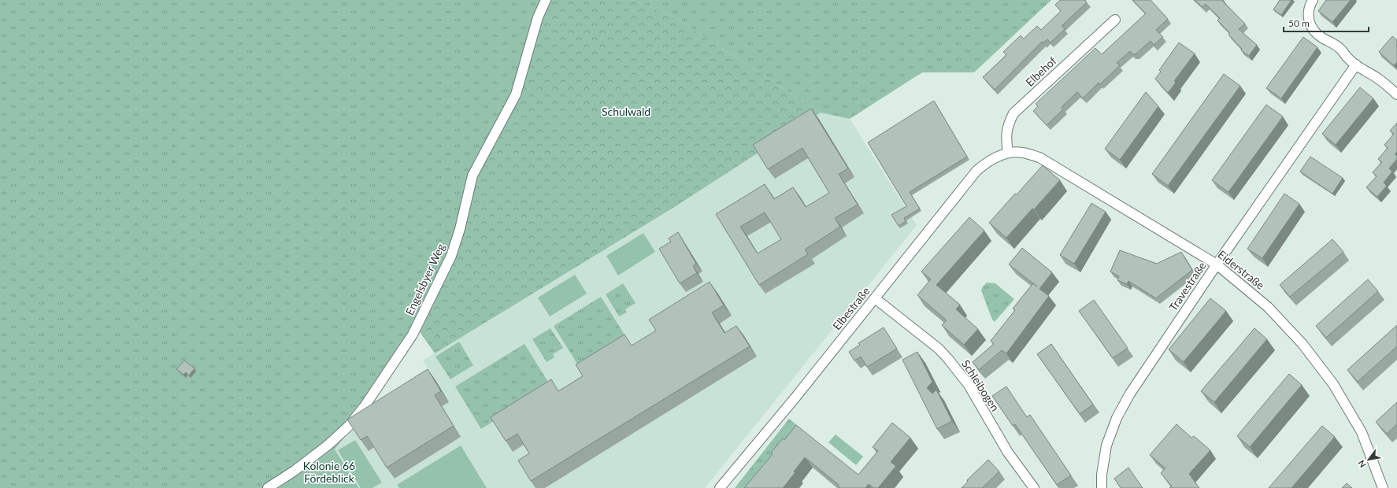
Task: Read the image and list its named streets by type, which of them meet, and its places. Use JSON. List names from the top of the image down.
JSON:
{
  "streets": {
    "street": [
      "Elbehof",
      "Eiderstraße",
      "Engelsbyer Weg",
      "Travestraße",
      "Elbestraße",
      "Schleibogen"
    ]
  },
  "crossings": [
    ["Elbehof", "Eiderstraße"],
    ["Elbehof", "Elbestraße"],
    ["Eiderstraße", "Travestraße"],
    ["Eiderstraße", "Elbestraße"],
    ["Elbestraße", "Schleibogen"]
  ],
  "parks": ["Schulwald", "Kolonie 66 Fördeblick"],
  "scale_bar": "50 m",
  "north": "bottom left"
}
